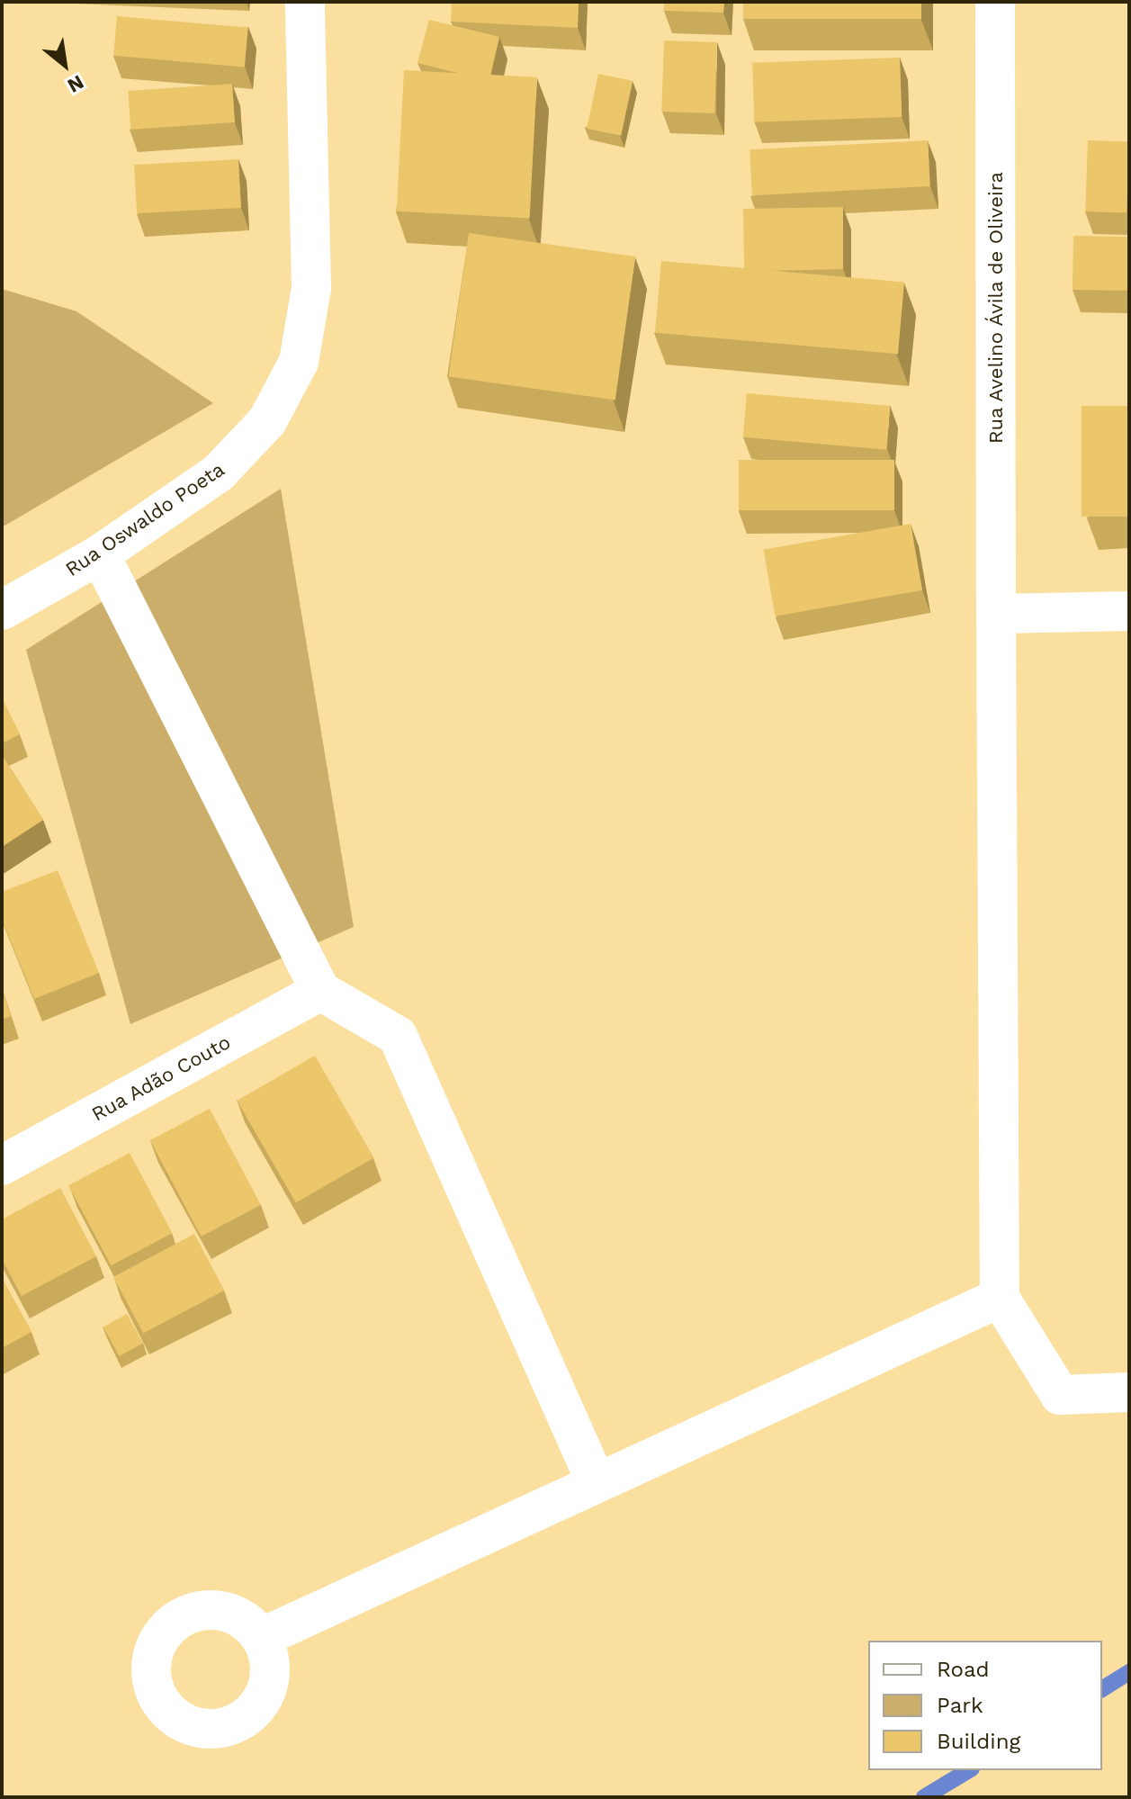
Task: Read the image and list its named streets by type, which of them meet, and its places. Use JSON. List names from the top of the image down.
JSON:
{
  "streets": {
    "street": ["Rua Avelino Ávila de Oliveira", "Rua Oswaldo Poeta", "Rua Adão Couto"]
  },
  "legend": ["Road", "Park", "Building"],
  "north": "bottom right"
}
